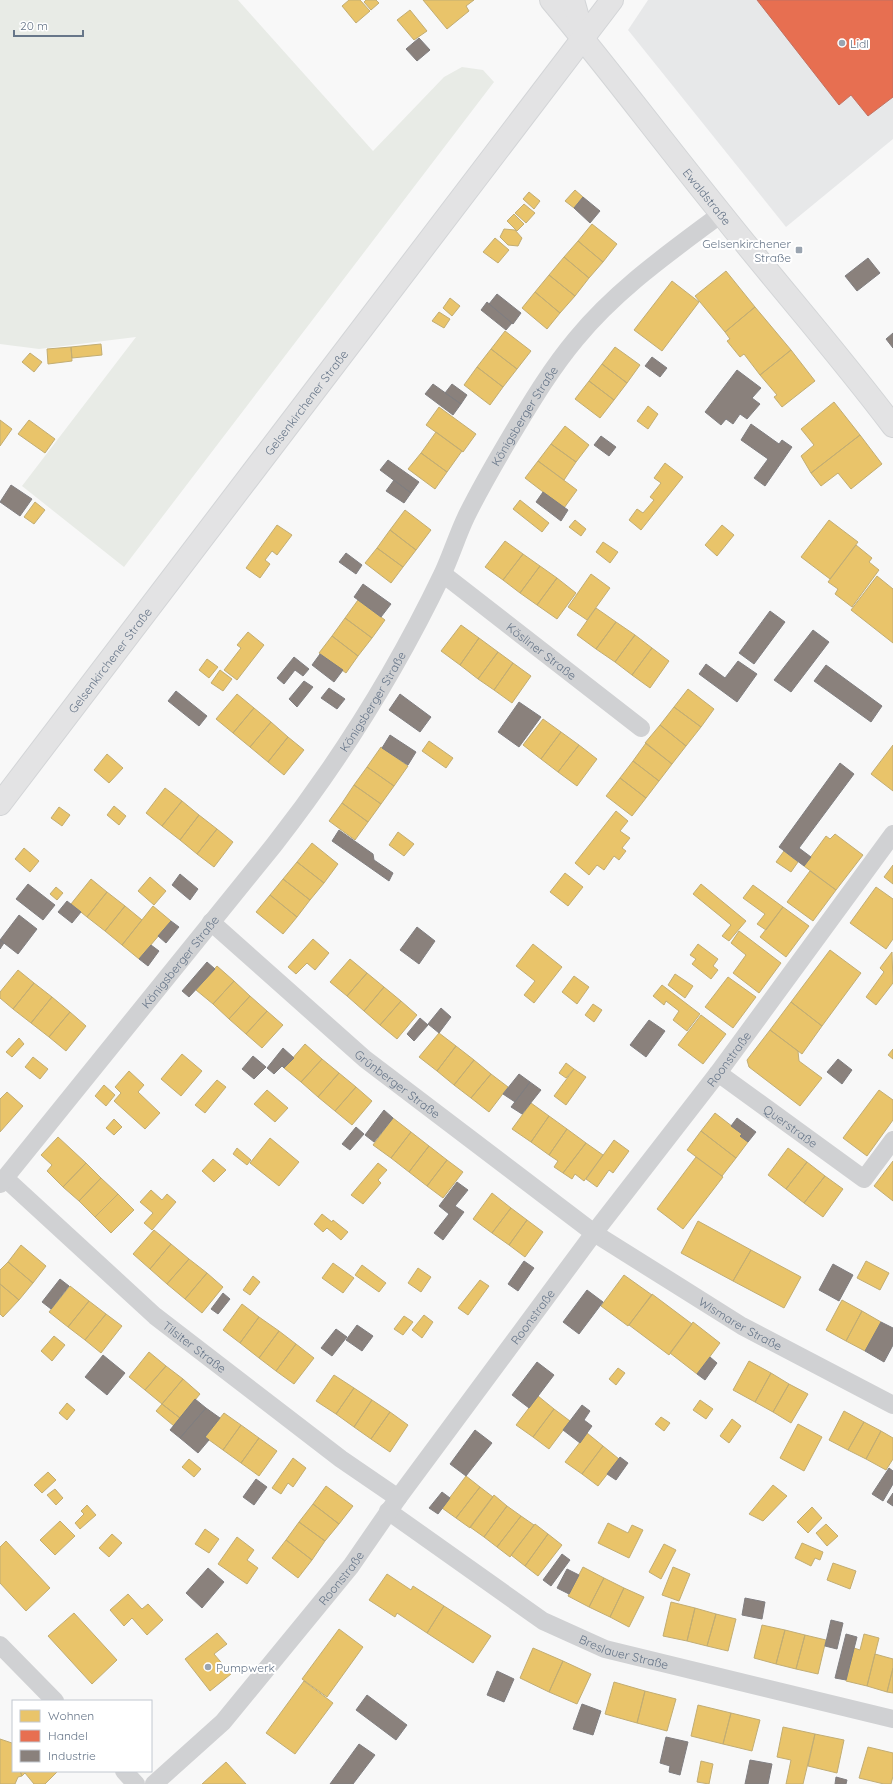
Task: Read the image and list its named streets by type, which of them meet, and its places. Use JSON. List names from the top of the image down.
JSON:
{
  "streets": {
    "main road": ["Ewaldstraße", "Gelsenkirchener Straße"],
    "street": [
      "Königsberger Straße",
      "Kösliner Straße",
      "Roonstraße",
      "Grünberger Straße",
      "Querstraße",
      "Wismarer Straße",
      "Tilsiter Straße",
      "Breslauer Straße"
    ]
  },
  "crossings": [
    ["Ewaldstraße", "Gelsenkirchener Straße"],
    ["Ewaldstraße", "Königsberger Straße"],
    ["Königsberger Straße", "Kösliner Straße"],
    ["Königsberger Straße", "Grünberger Straße"],
    ["Königsberger Straße", "Tilsiter Straße"],
    ["Roonstraße", "Grünberger Straße"],
    ["Roonstraße", "Querstraße"],
    ["Roonstraße", "Wismarer Straße"],
    ["Roonstraße", "Tilsiter Straße"],
    ["Roonstraße", "Breslauer Straße"],
    ["Grünberger Straße", "Wismarer Straße"],
    ["Tilsiter Straße", "Breslauer Straße"]
  ],
  "places": {
    "other": ["Lidl", "Pumpwerk"],
    "transit": ["Gelsenkirchener Straße"]
  },
  "legend": ["Wohnen", "Handel", "Industrie"],
  "scale_bar": "20 m"
}
